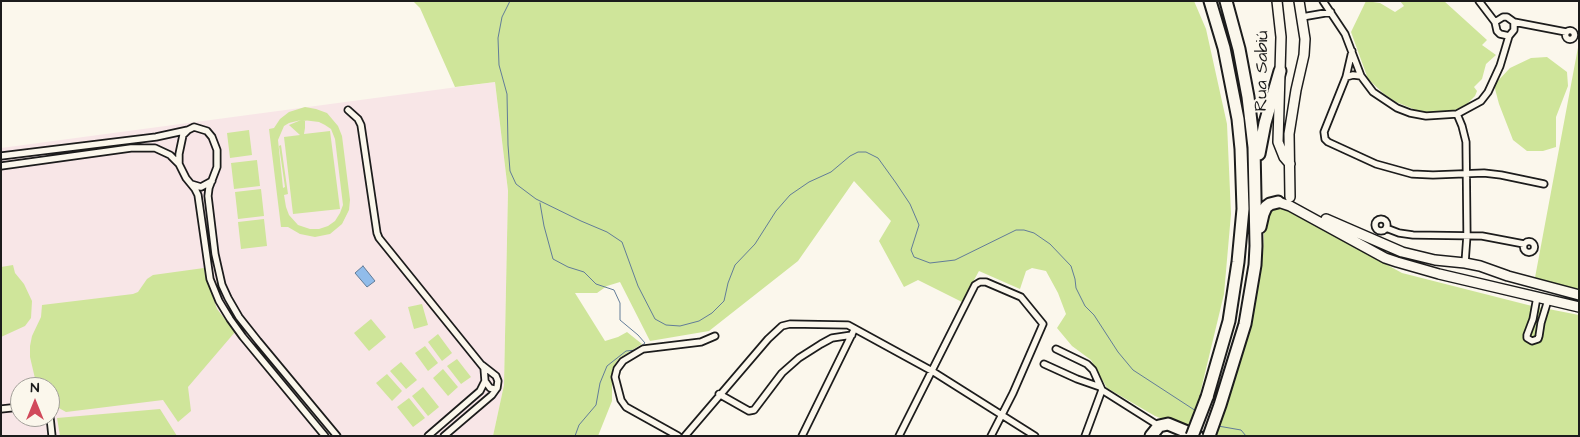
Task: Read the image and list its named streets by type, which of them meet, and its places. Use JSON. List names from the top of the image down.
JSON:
{
  "streets": {
    "main road": ["Rua Sabiú"]
  },
  "north": "top"
}
